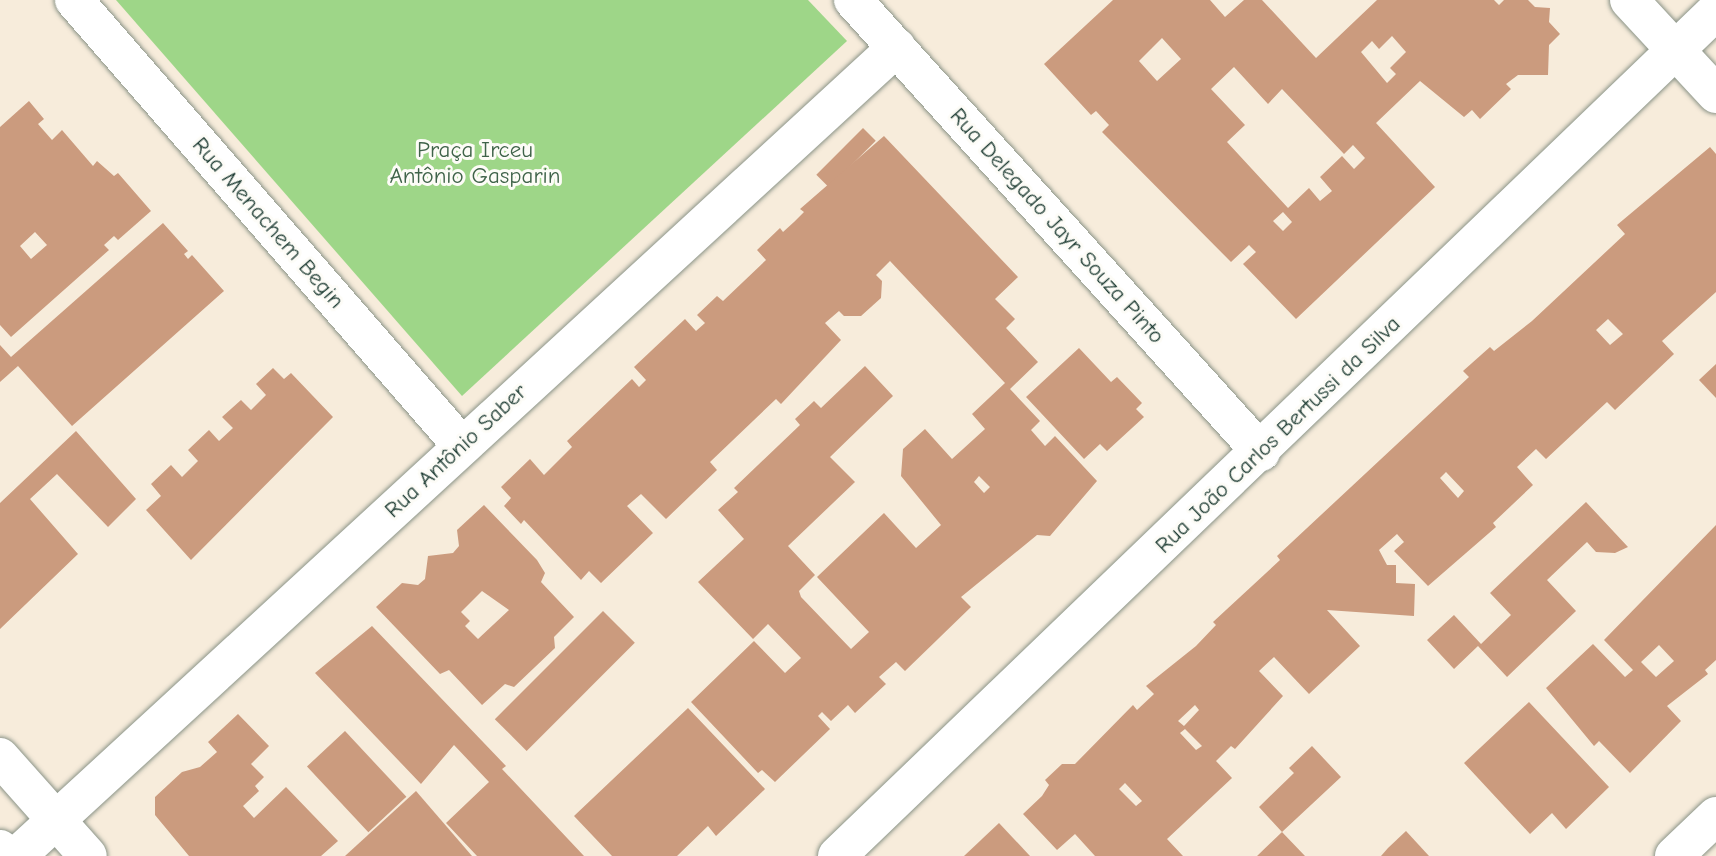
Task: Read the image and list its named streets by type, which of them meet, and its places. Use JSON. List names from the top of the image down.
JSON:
{
  "streets": {
    "street": [
      "Rua Menachem Begin",
      "Rua Delegado Jayr Souza Pinto",
      "Rua João Carlos Bertussi da Silva",
      "Rua Antônio Saber"
    ]
  },
  "crossings": [
    ["Rua Menachem Begin", "Rua Antônio Saber"],
    ["Rua Delegado Jayr Souza Pinto", "Rua João Carlos Bertussi da Silva"],
    ["Rua Delegado Jayr Souza Pinto", "Rua Antônio Saber"]
  ],
  "parks": ["Praça Irceu Antônio Gasparin"]
}
